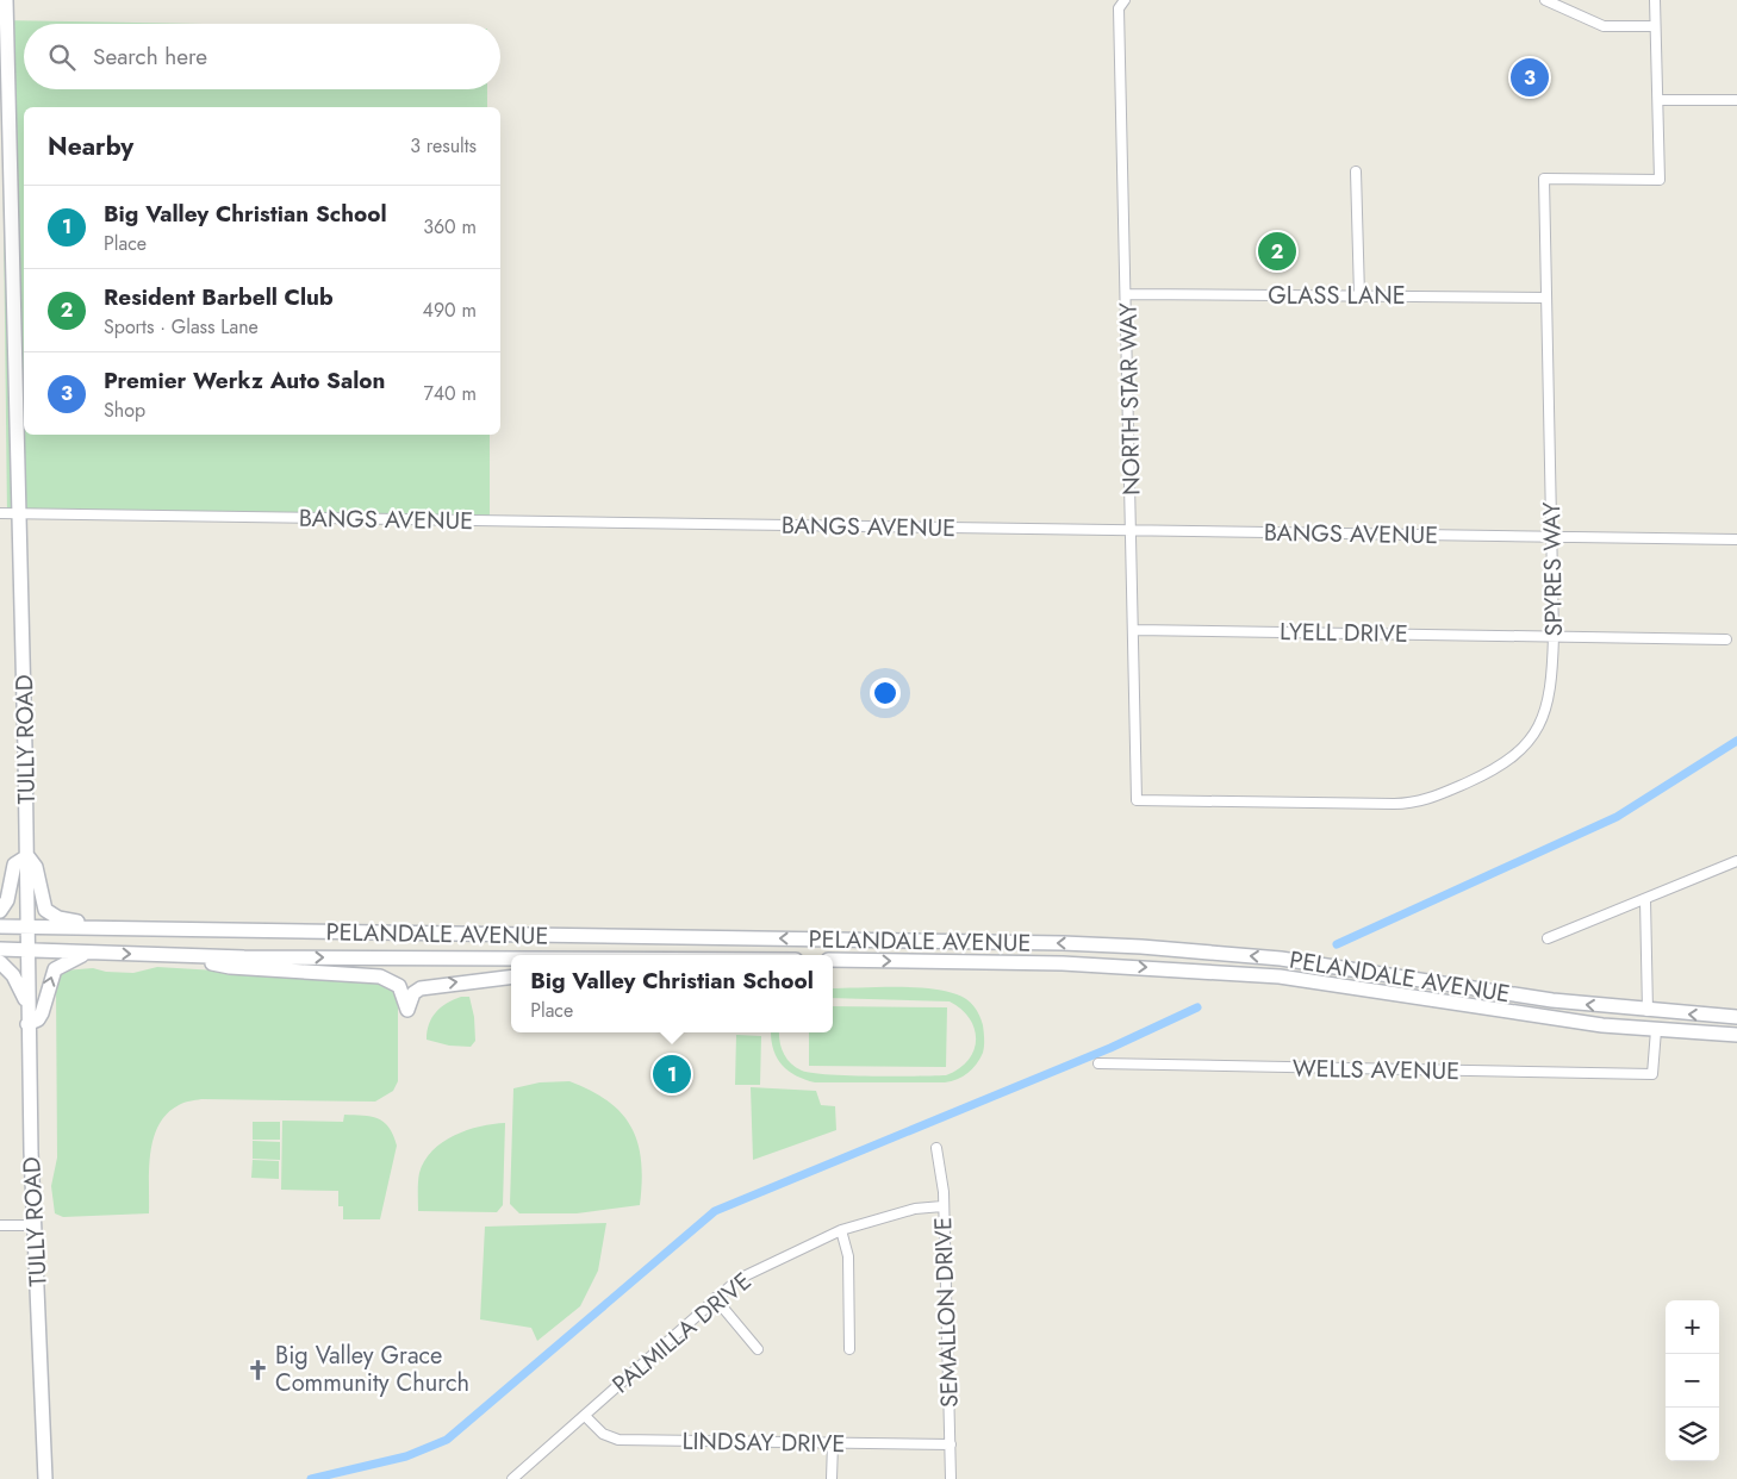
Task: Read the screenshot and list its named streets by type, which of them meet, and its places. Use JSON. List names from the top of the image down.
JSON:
{
  "streets": {
    "main road": ["TULLY ROAD", "PELANDALE AVENUE"],
    "street": [
      "GLASS LANE",
      "NORTH STAR WAY",
      "BANGS AVENUE",
      "SPYRES WAY",
      "LYELL DRIVE",
      "WELLS AVENUE",
      "SEMALLON DRIVE",
      "PALMILLA DRIVE",
      "LINDSAY DRIVE"
    ]
  },
  "crossings": [
    ["GLASS LANE", "NORTH STAR WAY"],
    ["GLASS LANE", "SPYRES WAY"],
    ["NORTH STAR WAY", "BANGS AVENUE"],
    ["NORTH STAR WAY", "SPYRES WAY"],
    ["NORTH STAR WAY", "LYELL DRIVE"],
    ["BANGS AVENUE", "SPYRES WAY"],
    ["BANGS AVENUE", "TULLY ROAD"],
    ["SPYRES WAY", "LYELL DRIVE"],
    ["TULLY ROAD", "PELANDALE AVENUE"],
    ["PELANDALE AVENUE", "WELLS AVENUE"],
    ["SEMALLON DRIVE", "PALMILLA DRIVE"],
    ["SEMALLON DRIVE", "LINDSAY DRIVE"],
    ["PALMILLA DRIVE", "LINDSAY DRIVE"]
  ],
  "places": {
    "church": ["Big Valley Grace Community Church"]
  },
  "page": {
    "search": "Search here",
    "pins": ["3", "2", "1"],
    "heading": ["Nearby", "3 results"],
    "list": [
      {
        "mark": "1",
        "name": "Big Valley Christian School",
        "note": "Place",
        "value": "360 m"
      },
      {
        "mark": "2",
        "name": "Resident Barbell Club",
        "note": "Sports · Glass Lane",
        "value": "490 m"
      },
      {
        "mark": "3",
        "name": "Premier Werkz Auto Salon",
        "note": "Shop",
        "value": "740 m"
      }
    ],
    "popup": ["Big Valley Christian School", "Place"],
    "map_buttons": ["+", "−"]
  }
}
